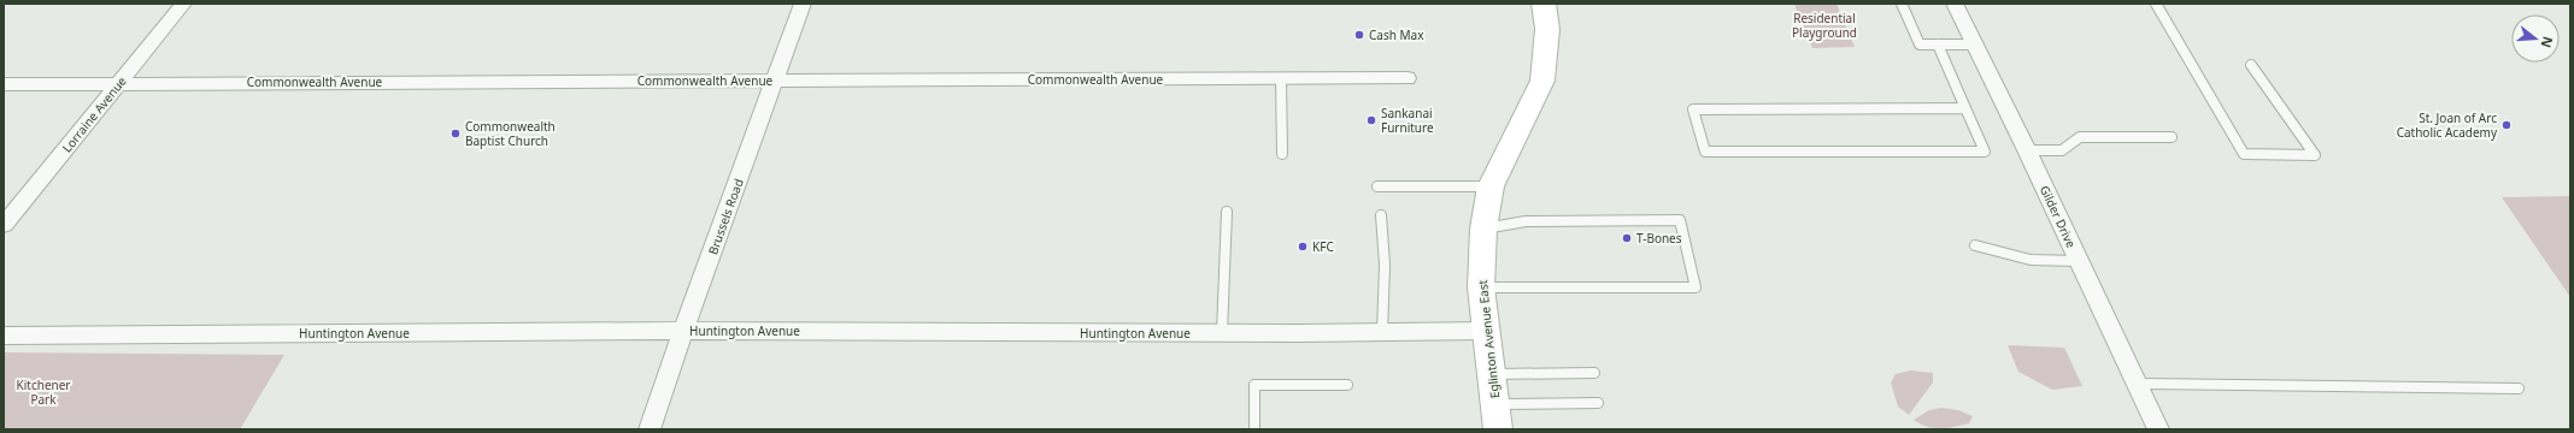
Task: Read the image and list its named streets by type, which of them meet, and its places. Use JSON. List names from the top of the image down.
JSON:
{
  "streets": {
    "main road": ["Eglinton Avenue East"],
    "street": [
      "Commonwealth Avenue",
      "Lorraine Avenue",
      "Brussels Road",
      "Gilder Drive",
      "Huntington Avenue"
    ]
  },
  "crossings": [
    ["Commonwealth Avenue", "Lorraine Avenue"],
    ["Commonwealth Avenue", "Brussels Road"],
    ["Brussels Road", "Huntington Avenue"],
    ["Huntington Avenue", "Eglinton Avenue East"]
  ],
  "parks": ["Residential Playground", "Kitchener Park"],
  "places": [
    "Cash Max",
    "Sankanai Furniture",
    "St. Joan of Arc Catholic Academy",
    "Commonwealth Baptist Church",
    "T-Bones",
    "KFC"
  ],
  "north": "right"
}
